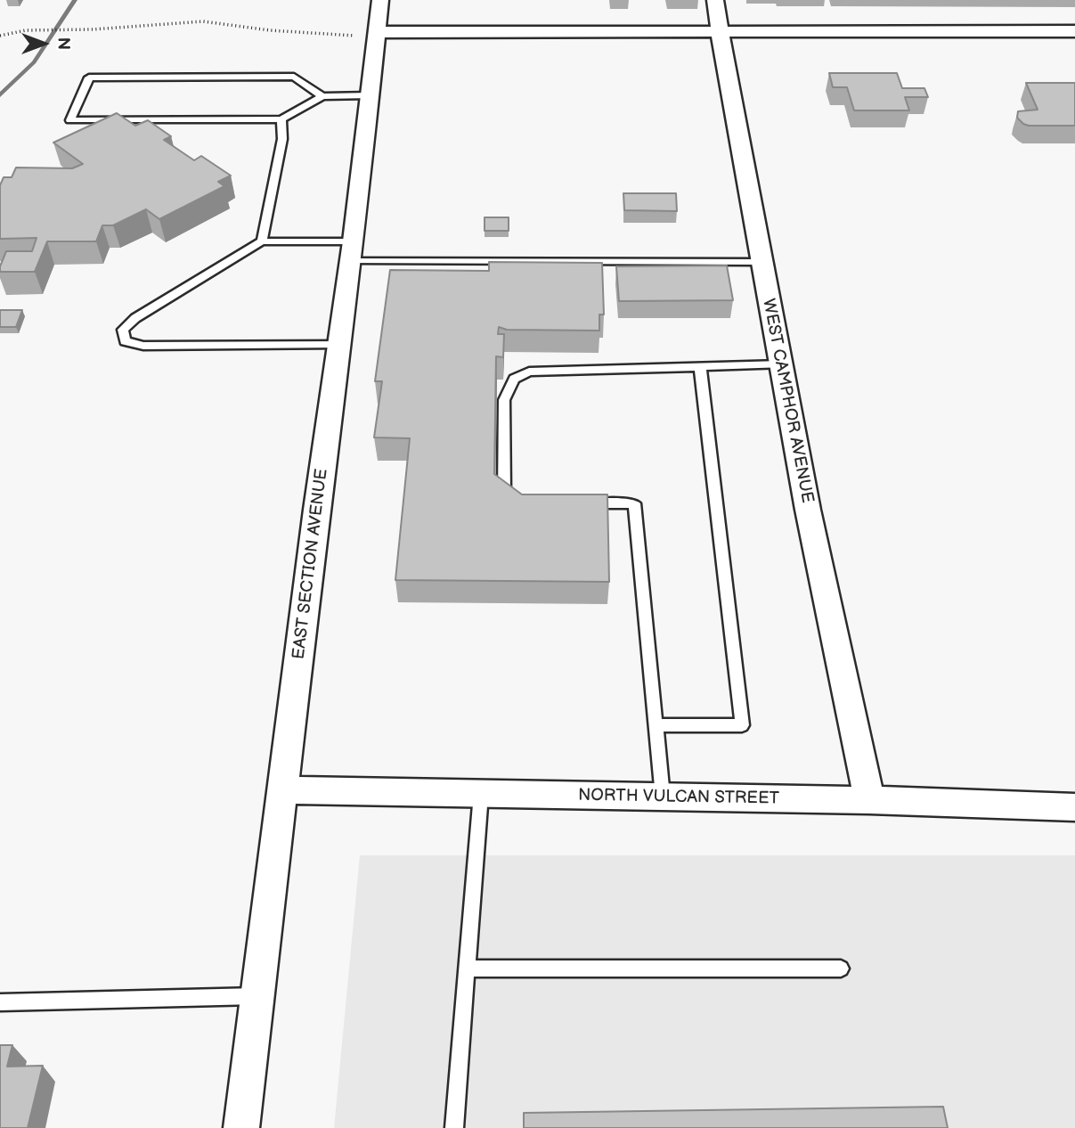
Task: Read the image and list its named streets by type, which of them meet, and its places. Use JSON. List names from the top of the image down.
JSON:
{
  "streets": {
    "street": ["WEST CAMPHOR AVENUE", "EAST SECTION AVENUE", "NORTH VULCAN STREET"]
  },
  "crossings": [
    ["WEST CAMPHOR AVENUE", "NORTH VULCAN STREET"],
    ["EAST SECTION AVENUE", "NORTH VULCAN STREET"]
  ],
  "north": "right"
}
